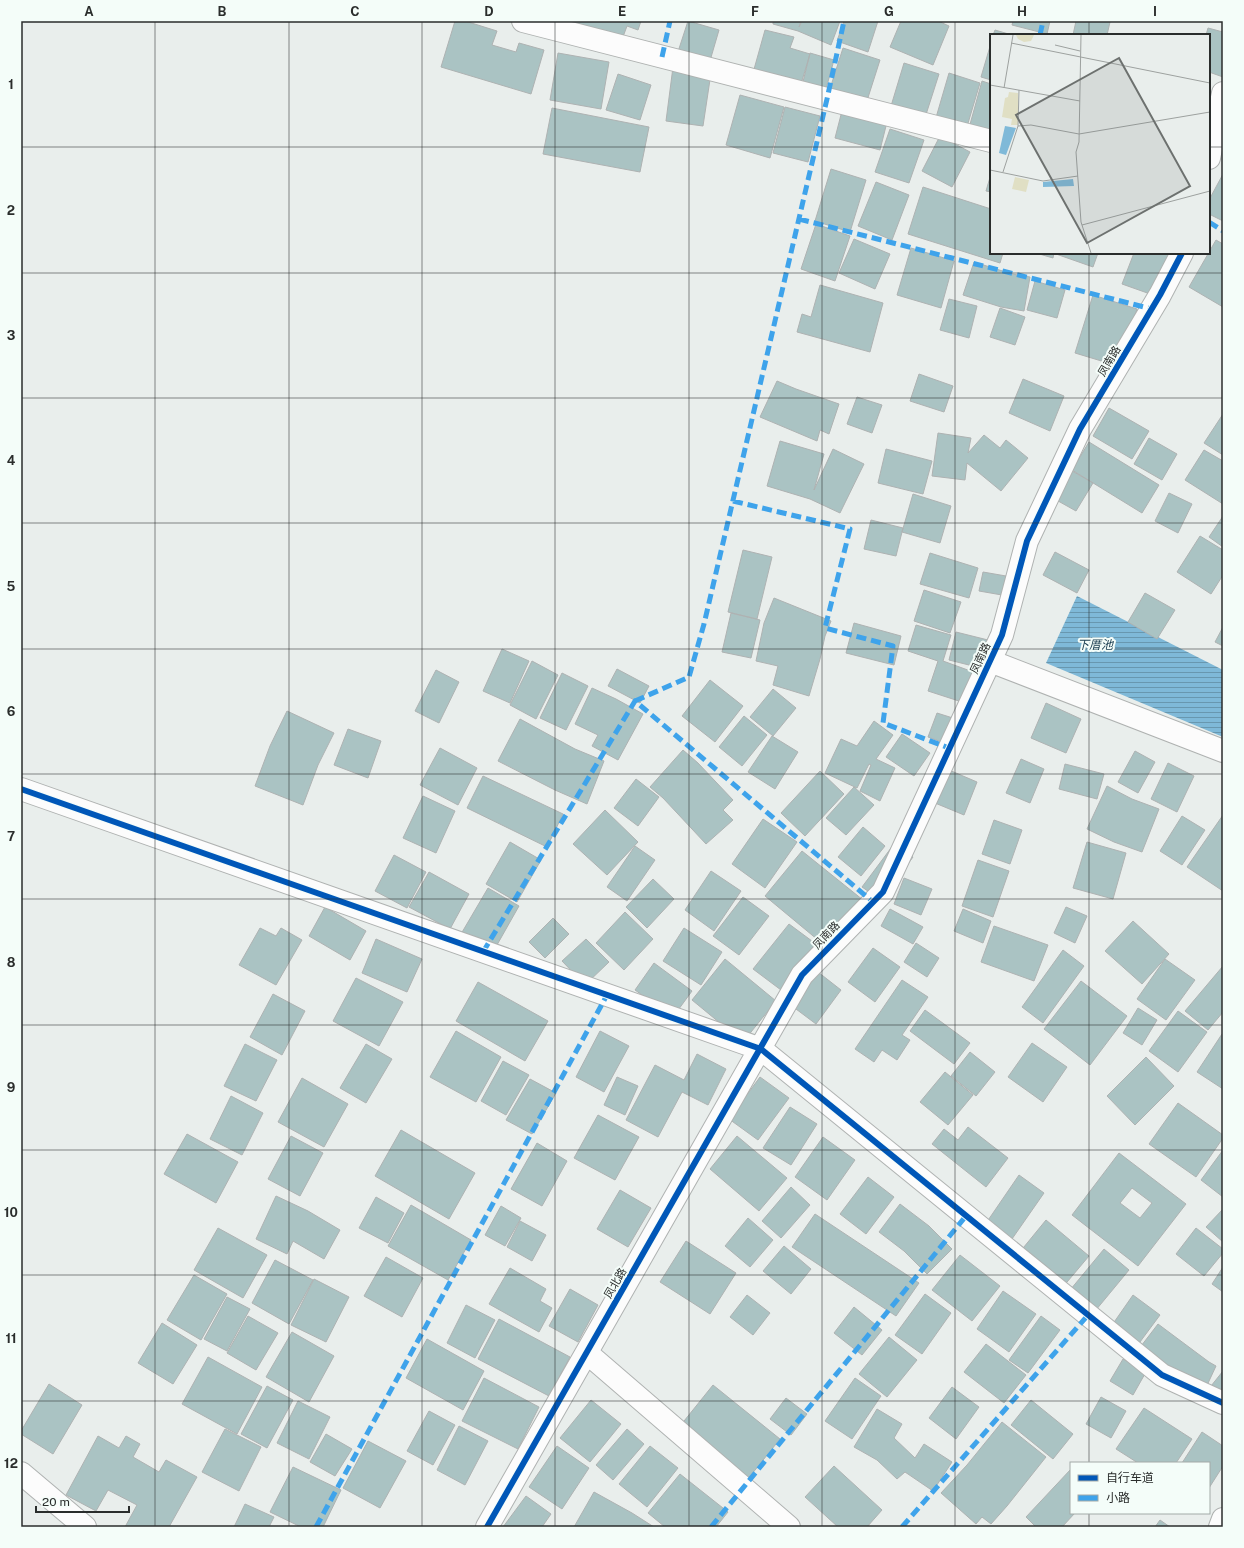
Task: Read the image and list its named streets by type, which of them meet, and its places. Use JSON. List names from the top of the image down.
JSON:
{
  "streets": {
    "street": ["凤南路", "凤北路"]
  },
  "crossings": [
    ["凤南路", "凤北路"]
  ],
  "water": ["下厝池"],
  "legend": ["自行车道", "小路"],
  "scale_bar": "20 m",
  "grid": {
    "columns": [
      "A",
      "B",
      "C",
      "D",
      "E",
      "F",
      "G",
      "H",
      "I"
    ],
    "rows": [
      "1",
      "2",
      "3",
      "4",
      "5",
      "6",
      "7",
      "8",
      "9",
      "10",
      "11",
      "12"
    ]
  }
}
